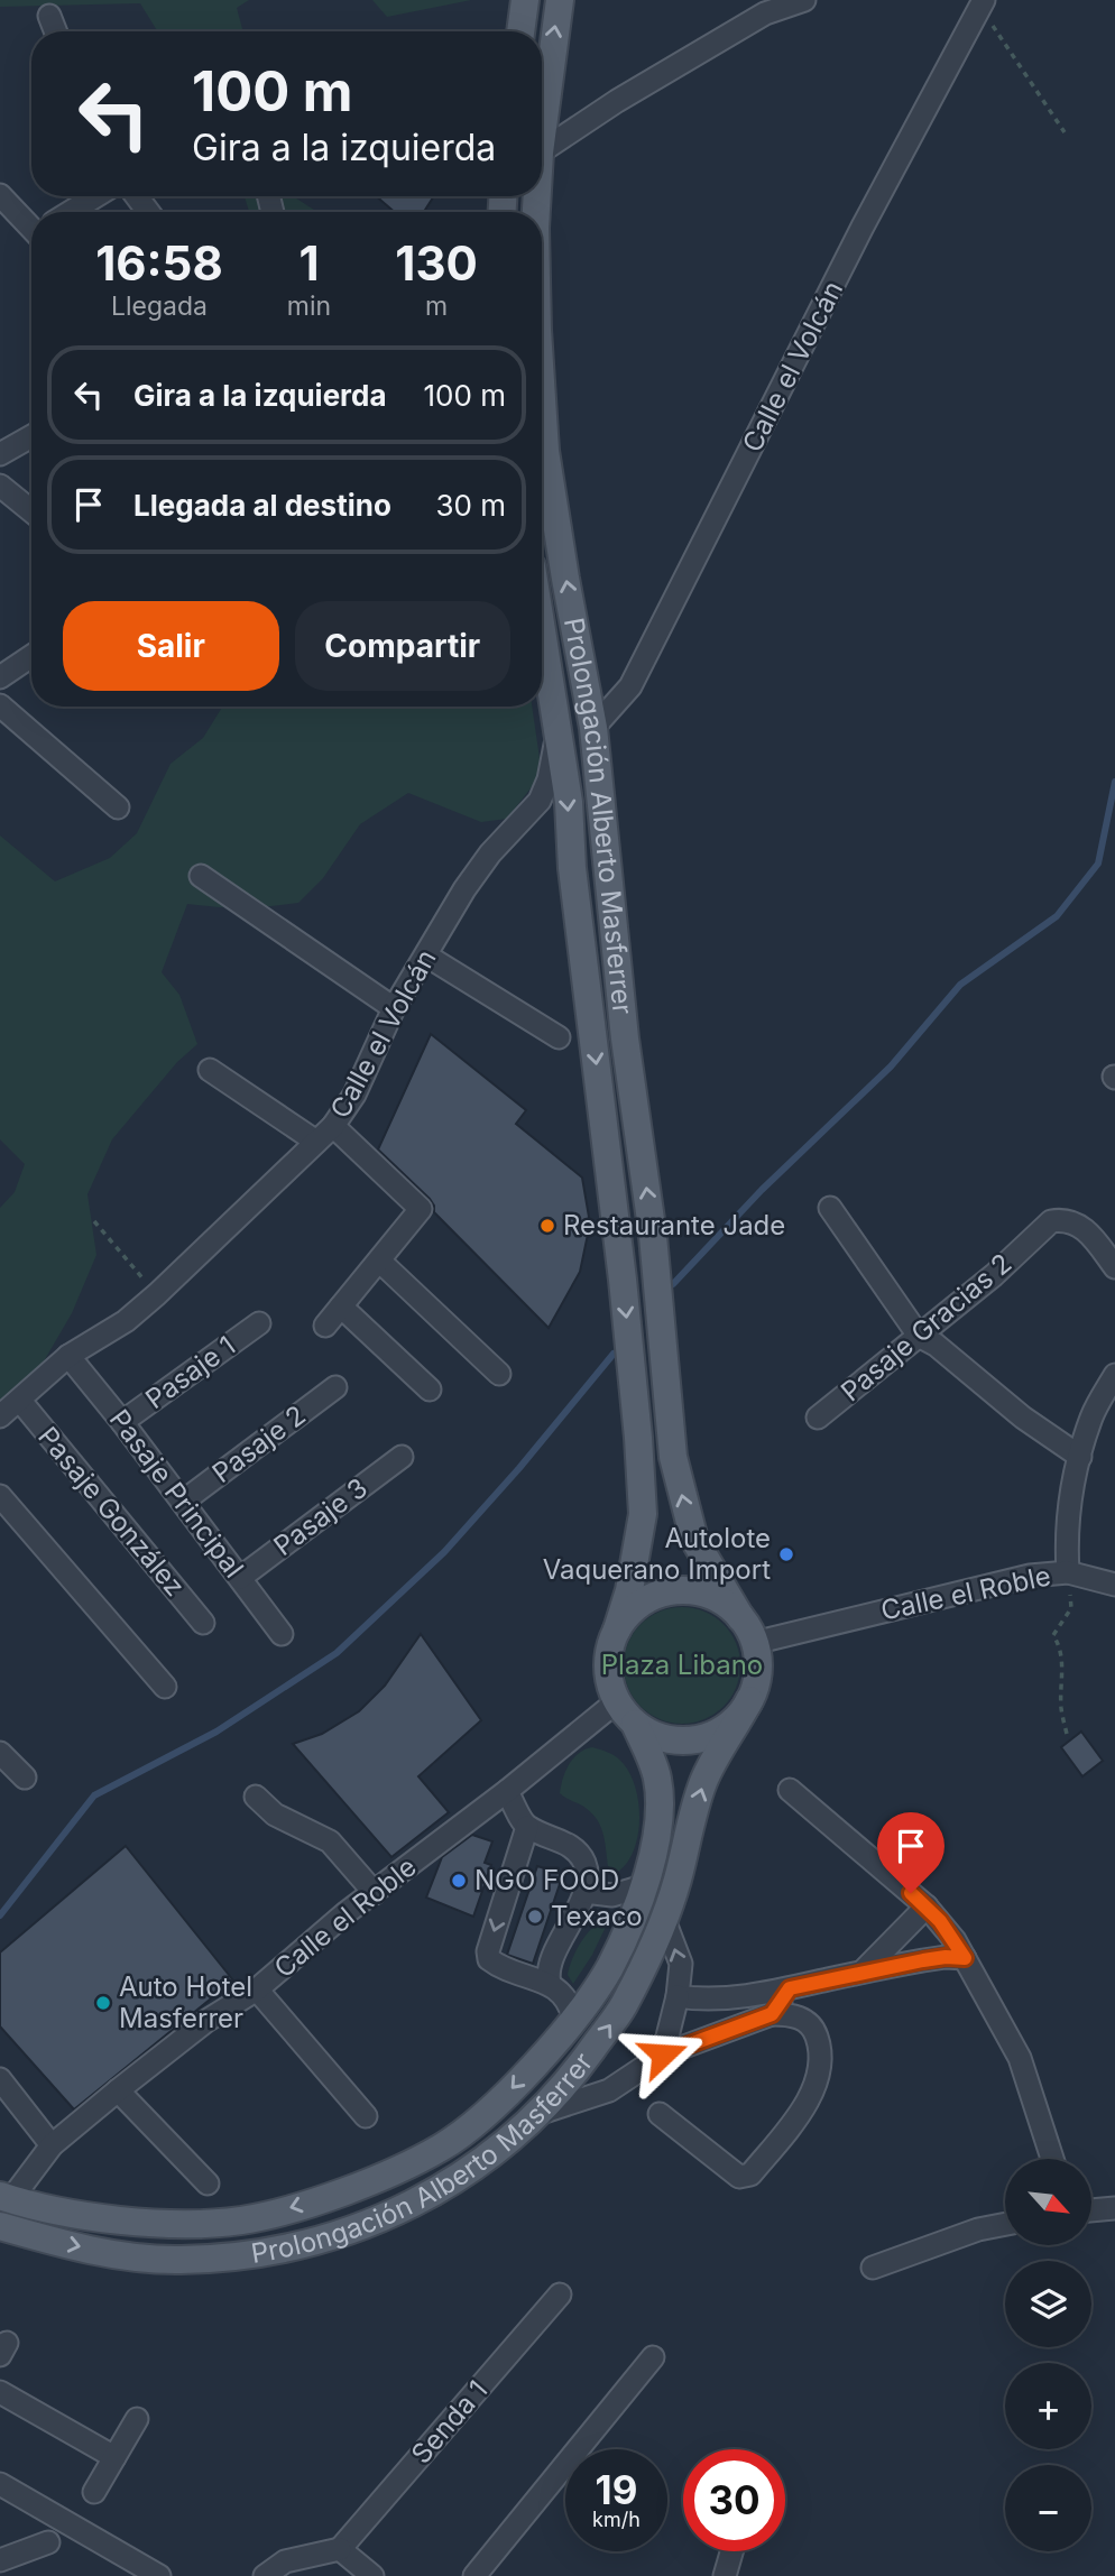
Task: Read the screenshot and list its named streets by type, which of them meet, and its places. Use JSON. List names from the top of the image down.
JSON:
{
  "streets": {
    "main road": ["Prolongación Alberto Masferrer"],
    "street": [
      "Calle el Volcán",
      "Pasaje Gracias 2",
      "Pasaje 1",
      "Pasaje 2",
      "Pasaje Principal",
      "Pasaje González",
      "Pasaje 3",
      "Calle el Roble",
      "Senda 1"
    ]
  },
  "crossings": [
    ["Calle el Volcán", "Prolongación Alberto Masferrer"],
    ["Calle el Volcán", "Pasaje Principal"],
    ["Calle el Volcán", "Pasaje González"],
    ["Prolongación Alberto Masferrer", "Calle el Roble"],
    ["Pasaje 1", "Pasaje Principal"],
    ["Pasaje 2", "Pasaje Principal"],
    ["Pasaje Principal", "Pasaje 3"]
  ],
  "parks": ["Plaza Libano"],
  "places": [
    "Restaurante Jade",
    "Autolote Vaquerano Import",
    "NGO FOOD",
    "Texaco",
    "Auto Hotel Masferrer"
  ],
  "north": "bottom right",
  "page": {
    "turn": ["100 m", "Gira a la izquierda"],
    "eta": [
      "16:58",
      "Llegada",
      "1",
      "min",
      "130",
      "m"
    ],
    "list": [
      {
        "name": "Gira a la izquierda",
        "value": "100 m"
      },
      {
        "name": "Llegada al destino",
        "value": "30 m"
      }
    ],
    "buttons": ["Salir", "Compartir"],
    "map_buttons": ["+", "−"],
    "speed": "19 km/h",
    "limit": "30"
  }
}
